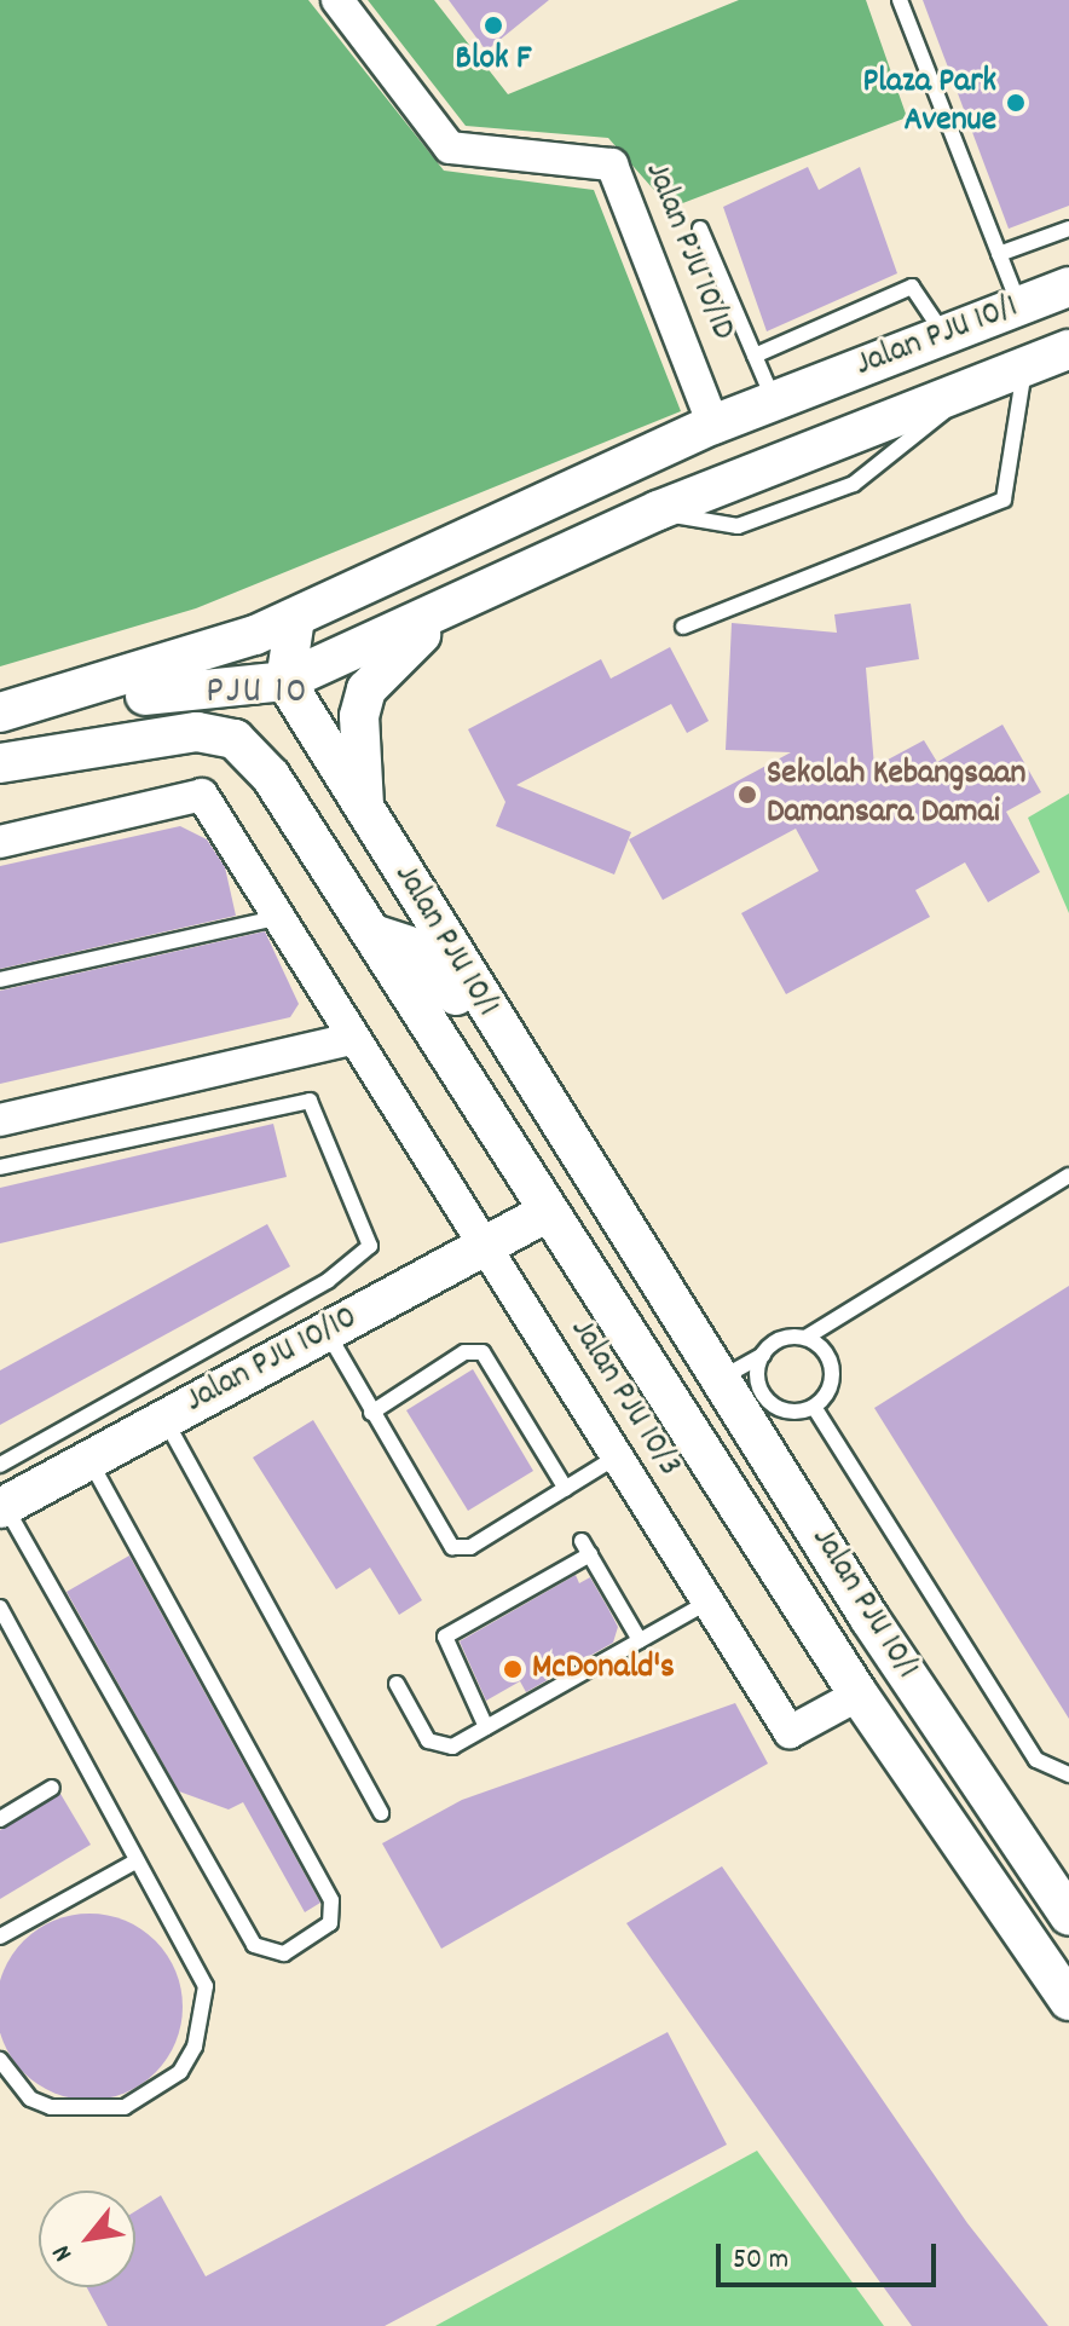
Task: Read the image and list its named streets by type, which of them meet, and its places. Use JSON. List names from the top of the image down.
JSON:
{
  "streets": {
    "street": [
      "Jalan PJU 10/1D",
      "Jalan PJU 10/1",
      "Jalan PJU 10/10",
      "Jalan PJU 10/3"
    ]
  },
  "crossings": [
    ["Jalan PJU 10/1D", "Jalan PJU 10/1"],
    ["Jalan PJU 10/1", "Jalan PJU 10/10"],
    ["Jalan PJU 10/1", "Jalan PJU 10/3"],
    ["Jalan PJU 10/10", "Jalan PJU 10/3"]
  ],
  "districts": ["PJU 10"],
  "places": [
    "Blok F",
    "Plaza Park Avenue",
    "Sekolah Kebangsaan Damansara Damai",
    "McDonald's"
  ],
  "scale_bar": "50 m",
  "north": "bottom left"
}
